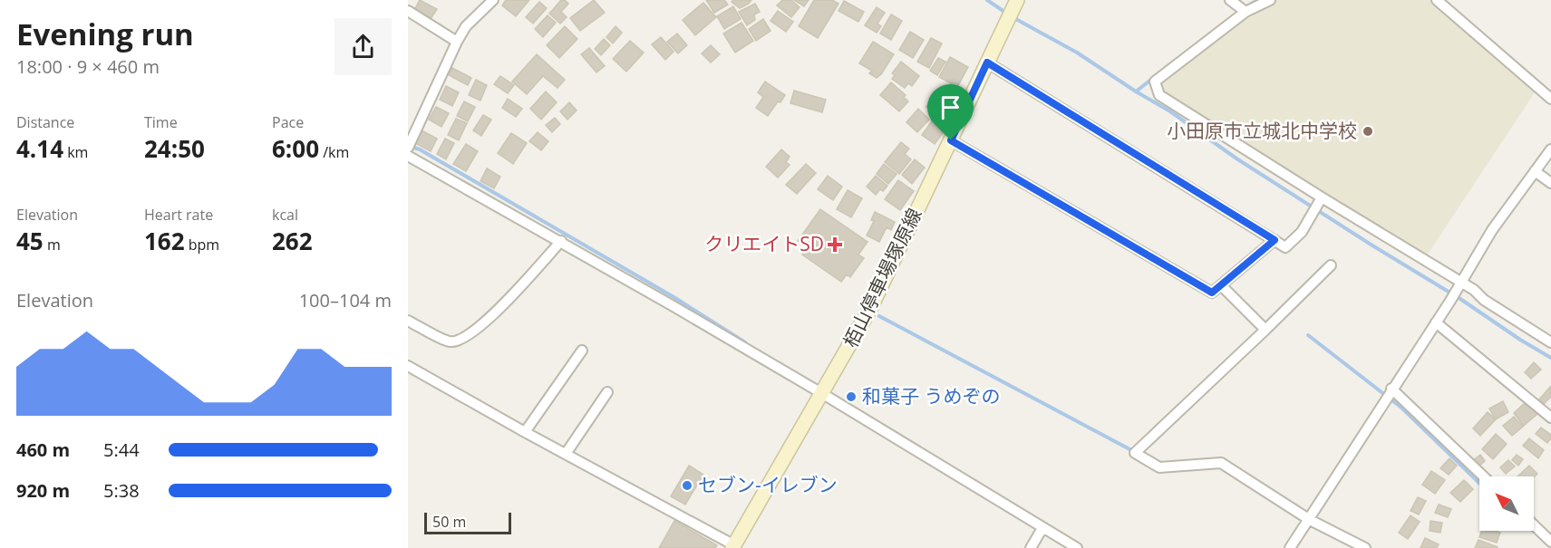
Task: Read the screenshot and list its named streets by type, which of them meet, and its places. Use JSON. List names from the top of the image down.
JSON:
{
  "streets": {
    "main road": ["栢山停車場塚原線"]
  },
  "places": {
    "other": ["小田原市立城北中学校", "和菓子 うめぞの", "セブン-イレブン"],
    "health": ["クリエイトSD"]
  },
  "scale_bar": "50 m",
  "north": "top left",
  "page": {
    "heading": ["Evening run", "18:00 · 9 × 460 m"],
    "stats": [
      ["Distance", "4.14 km"],
      ["Time", "24:50"],
      ["Pace", "6:00 /km"],
      ["Elevation", "45 m"],
      ["Heart rate", "162 bpm"],
      ["kcal", "262"]
    ],
    "chart": ["Elevation", "100–104 m"],
    "list": [
      {
        "name": "460 m",
        "note": "5:44"
      },
      {
        "name": "920 m",
        "note": "5:38"
      }
    ],
    "scale": "50 m"
  }
}
